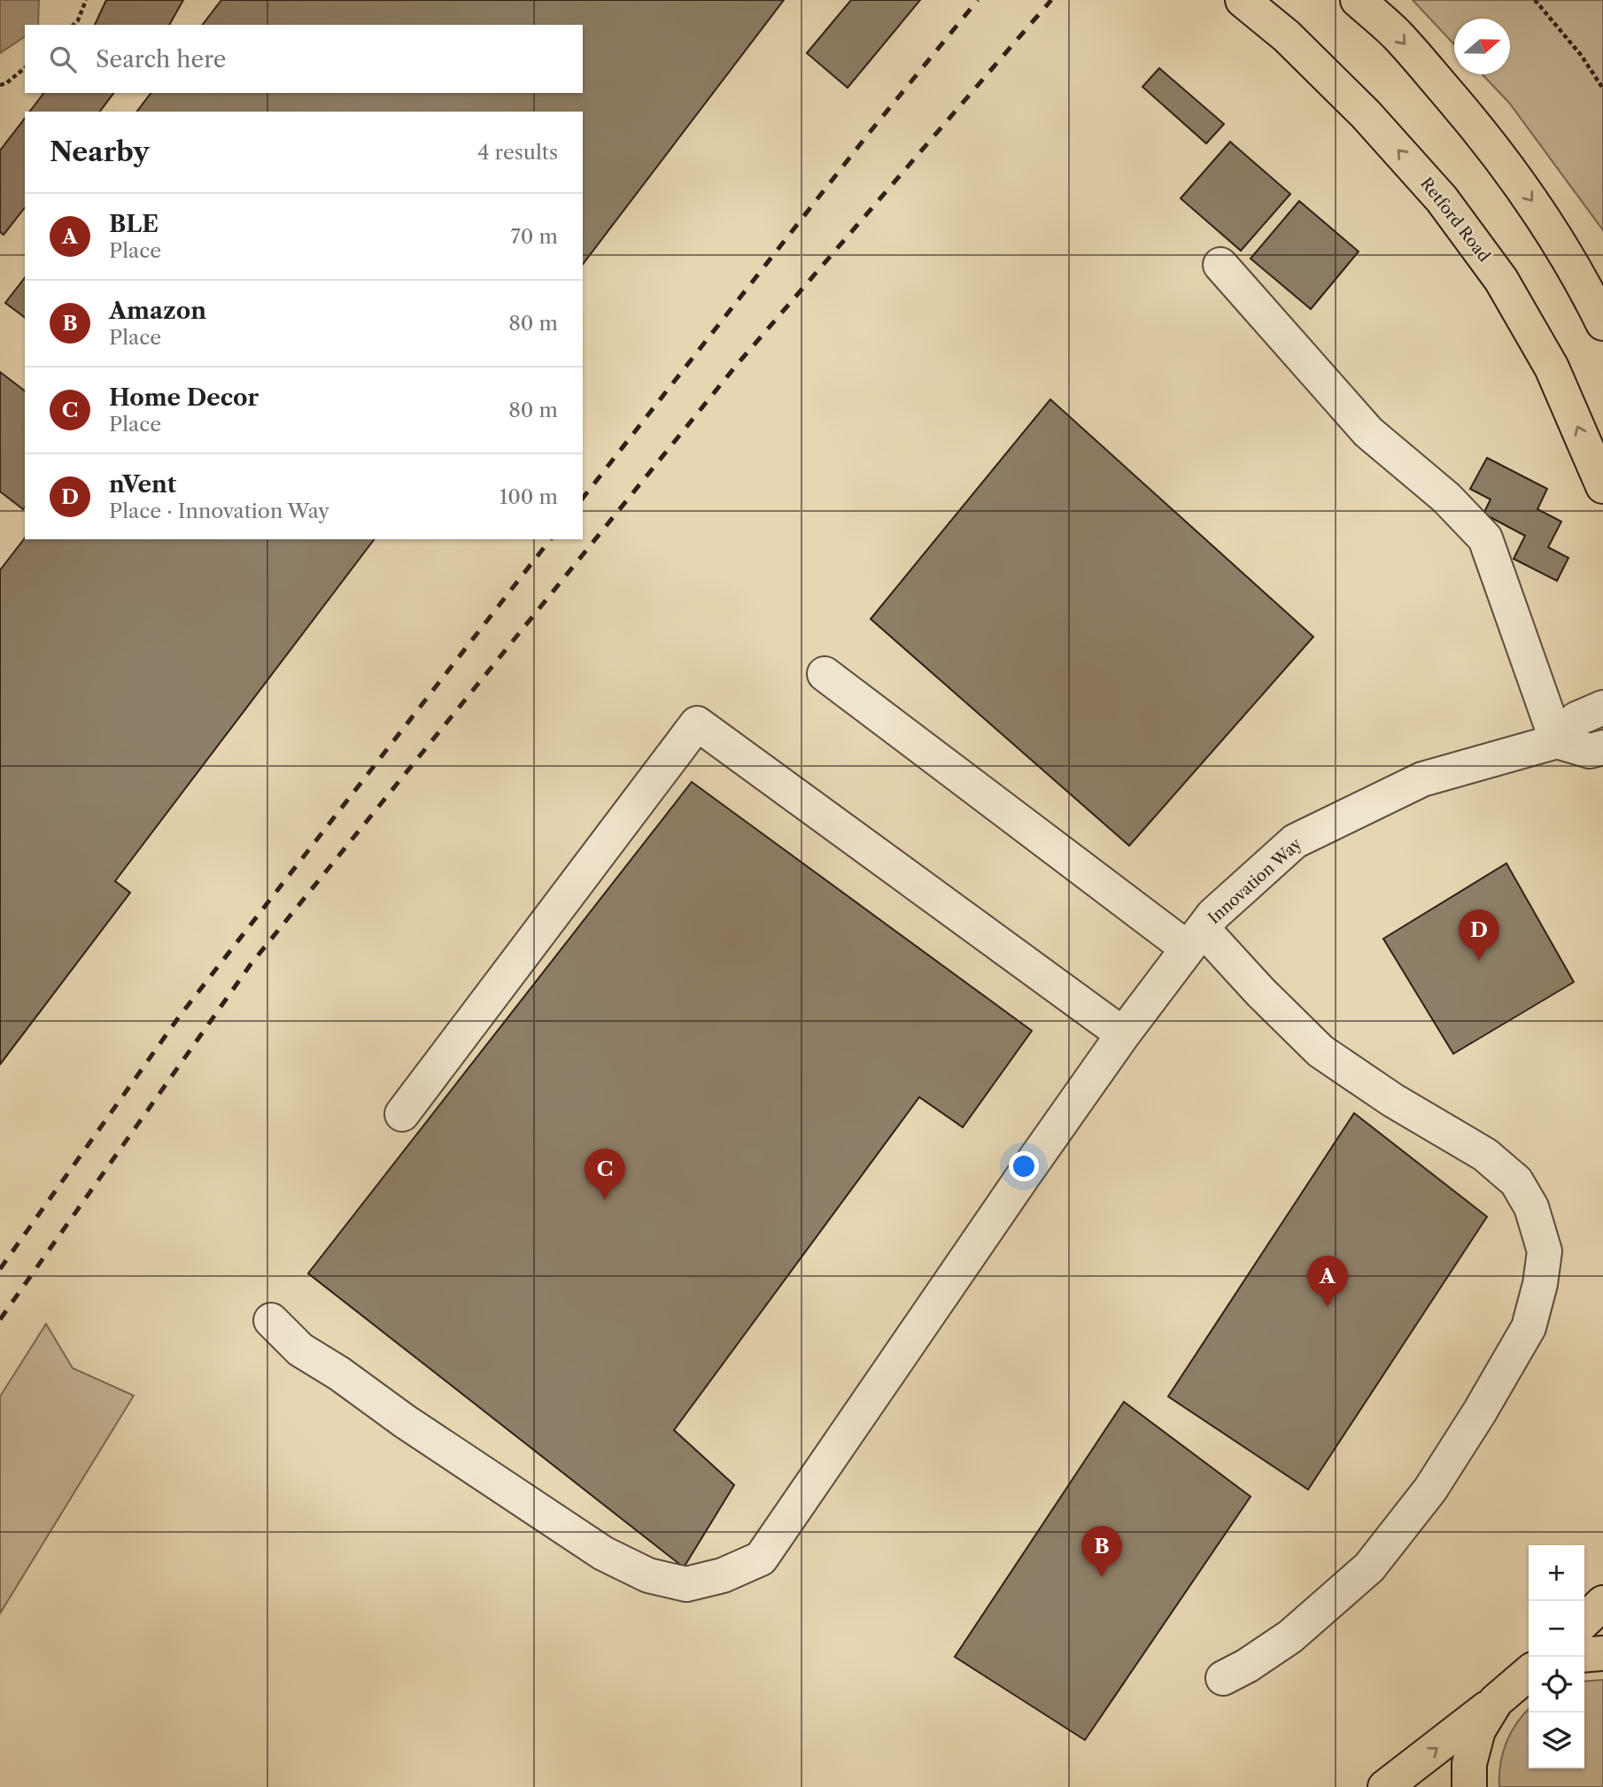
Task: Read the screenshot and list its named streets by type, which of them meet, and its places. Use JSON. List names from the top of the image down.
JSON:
{
  "streets": {
    "main road": ["Retford Road"],
    "street": ["Innovation Way"]
  },
  "north": "right",
  "page": {
    "search": "Search here",
    "heading": ["Nearby", "4 results"],
    "list": [
      {
        "mark": "A",
        "name": "BLE",
        "note": "Place",
        "value": "70 m"
      },
      {
        "mark": "B",
        "name": "Amazon",
        "note": "Place",
        "value": "80 m"
      },
      {
        "mark": "C",
        "name": "Home Decor",
        "note": "Place",
        "value": "80 m"
      },
      {
        "mark": "D",
        "name": "nVent",
        "note": "Place · Innovation Way",
        "value": "100 m"
      }
    ],
    "pins": [
      "D",
      "C",
      "A",
      "B"
    ],
    "map_buttons": ["+", "−"]
  }
}
